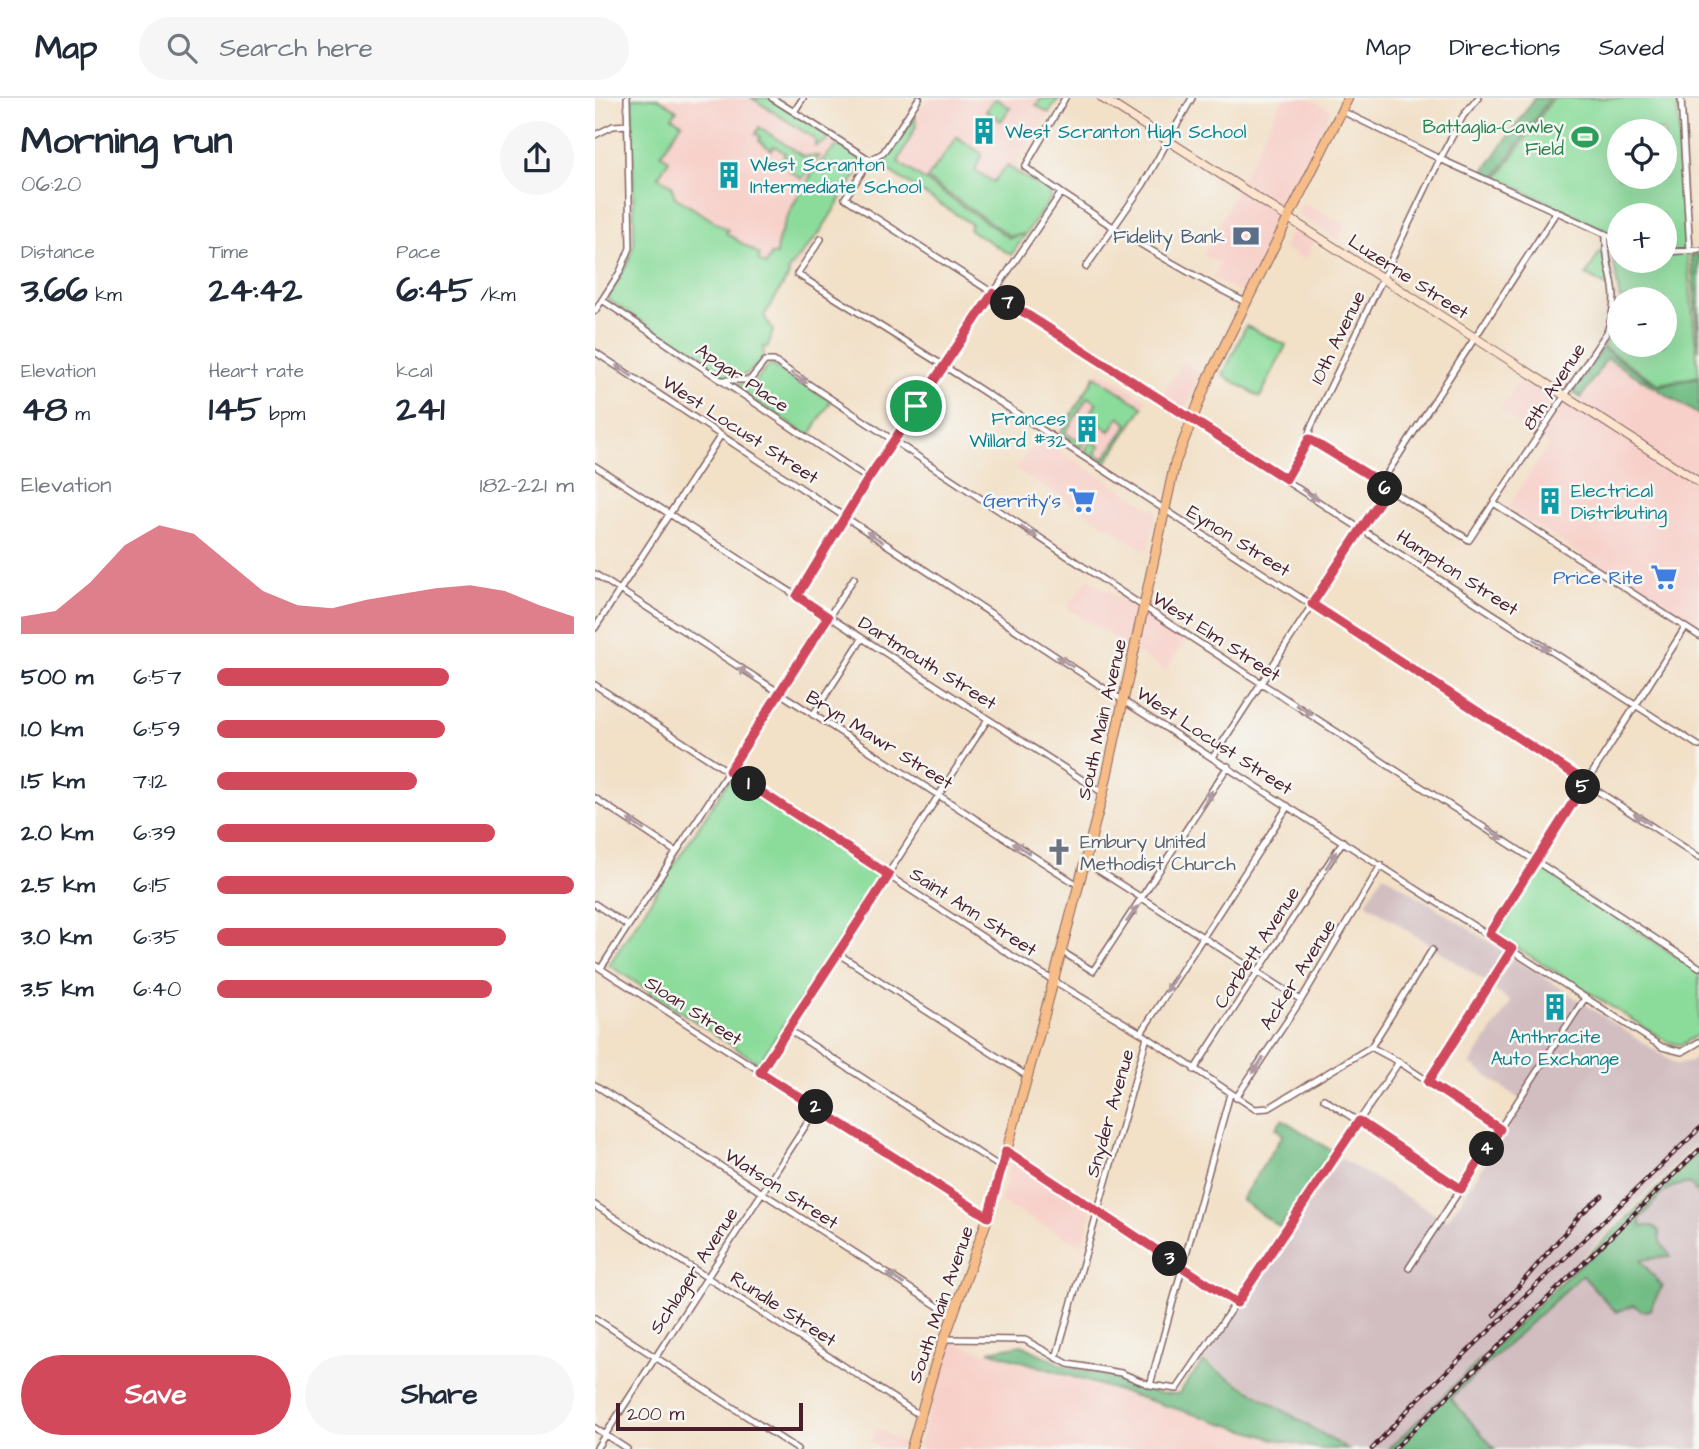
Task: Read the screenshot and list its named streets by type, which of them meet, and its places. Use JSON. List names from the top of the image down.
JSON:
{
  "streets": {
    "main road": ["South Main Avenue"],
    "street": [
      "Luzerne Street",
      "10th Avenue",
      "Apgar Place",
      "8th Avenue",
      "West Locust Street",
      "Eynon Street",
      "Hampton Street",
      "West Elm Street",
      "Dartmouth Street",
      "Bryn Mawr Street",
      "Saint Ann Street",
      "Corbett Avenue",
      "Acker Avenue",
      "Sloan Street",
      "Snyder Avenue",
      "Watson Street",
      "Schlager Avenue",
      "Rundle Street"
    ]
  },
  "crossings": [
    ["Luzerne Street", "10th Avenue"],
    ["Luzerne Street", "8th Avenue"],
    ["Luzerne Street", "South Main Avenue"],
    ["10th Avenue", "Hampton Street"],
    ["Apgar Place", "West Elm Street"],
    ["West Locust Street", "South Main Avenue"],
    ["West Locust Street", "Corbett Avenue"],
    ["West Locust Street", "Acker Avenue"],
    ["West Locust Street", "Snyder Avenue"],
    ["Eynon Street", "South Main Avenue"],
    ["Hampton Street", "South Main Avenue"],
    ["West Elm Street", "South Main Avenue"],
    ["Dartmouth Street", "South Main Avenue"],
    ["South Main Avenue", "Bryn Mawr Street"],
    ["South Main Avenue", "Saint Ann Street"],
    ["South Main Avenue", "Sloan Street"],
    ["South Main Avenue", "Watson Street"],
    ["South Main Avenue", "Rundle Street"],
    ["Saint Ann Street", "Corbett Avenue"],
    ["Saint Ann Street", "Acker Avenue"],
    ["Saint Ann Street", "Snyder Avenue"],
    ["Sloan Street", "Schlager Avenue"],
    ["Watson Street", "Schlager Avenue"],
    ["Schlager Avenue", "Rundle Street"]
  ],
  "one_way": [
    "West Locust Street",
    "Hampton Street",
    "West Elm Street",
    "Bryn Mawr Street",
    "Corbett Avenue",
    "Watson Street"
  ],
  "places": {
    "building": [
      "West Scranton High School",
      "West Scranton Intermediate School",
      "Frances Willard #32",
      "Electrical Distributing",
      "Anthracite Auto Exchange"
    ],
    "sports": ["Battaglia-Cawley Field"],
    "bank": ["Fidelity Bank"],
    "supermarket": ["Gerrity's", "Price Rite"],
    "church": ["Embury United Methodist Church"]
  },
  "scale_bar": "200 m",
  "page": {
    "header": "Map",
    "search": "Search here",
    "nav": ["Map", "Directions", "Saved"],
    "heading": ["Morning run", "06:20"],
    "map_buttons": ["+", "−"],
    "stats": [
      ["Distance", "3.66 km"],
      ["Time", "24:42"],
      ["Pace", "6:45 /km"],
      ["Elevation", "48 m"],
      ["Heart rate", "145 bpm"],
      ["kcal", "241"]
    ],
    "pins": [
      "7",
      "6",
      "1",
      "5",
      "2",
      "4",
      "3"
    ],
    "chart": ["Elevation", "182–221 m"],
    "list": [
      {
        "name": "500 m",
        "note": "6:57"
      },
      {
        "name": "1.0 km",
        "note": "6:59"
      },
      {
        "name": "1.5 km",
        "note": "7:12"
      },
      {
        "name": "2.0 km",
        "note": "6:39"
      },
      {
        "name": "2.5 km",
        "note": "6:15"
      },
      {
        "name": "3.0 km",
        "note": "6:35"
      },
      {
        "name": "3.5 km",
        "note": "6:40"
      }
    ],
    "buttons": ["Save", "Share"],
    "scale": "200 m"
  }
}
